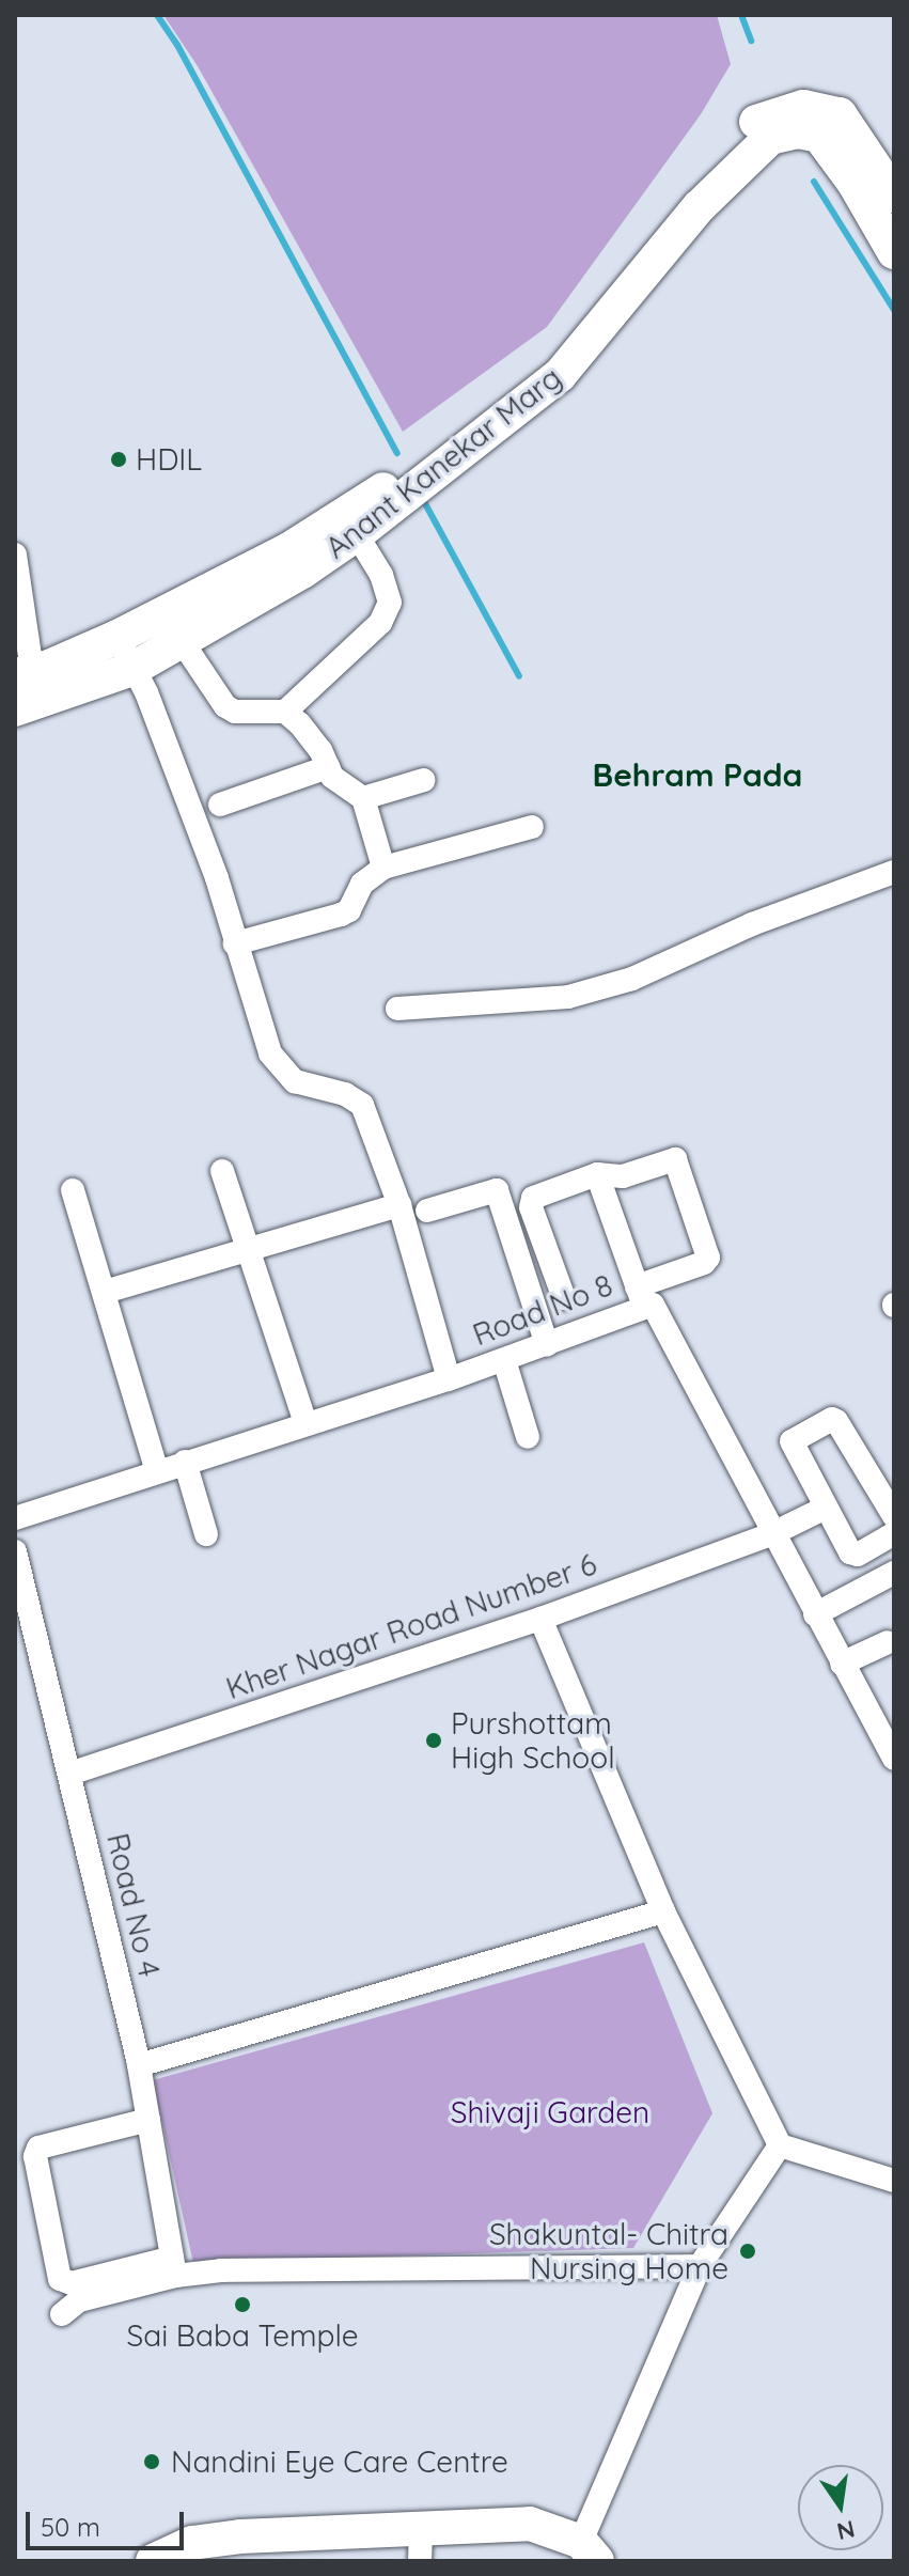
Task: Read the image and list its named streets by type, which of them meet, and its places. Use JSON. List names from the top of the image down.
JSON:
{
  "streets": {
    "street": [
      "Anant Kanekar Marg",
      "Road No 8",
      "Kher Nagar Road Number 6",
      "Road No 4"
    ]
  },
  "crossings": [
    ["Road No 8", "Kher Nagar Road Number 6"],
    ["Kher Nagar Road Number 6", "Road No 4"]
  ],
  "districts": ["Behram Pada"],
  "parks": ["Shivaji Garden"],
  "places": [
    "HDIL",
    "Purshottam High School",
    "Shakuntal- Chitra Nursing Home",
    "Sai Baba Temple",
    "Nandini Eye Care Centre"
  ],
  "scale_bar": "50 m",
  "north": "bottom"
}
